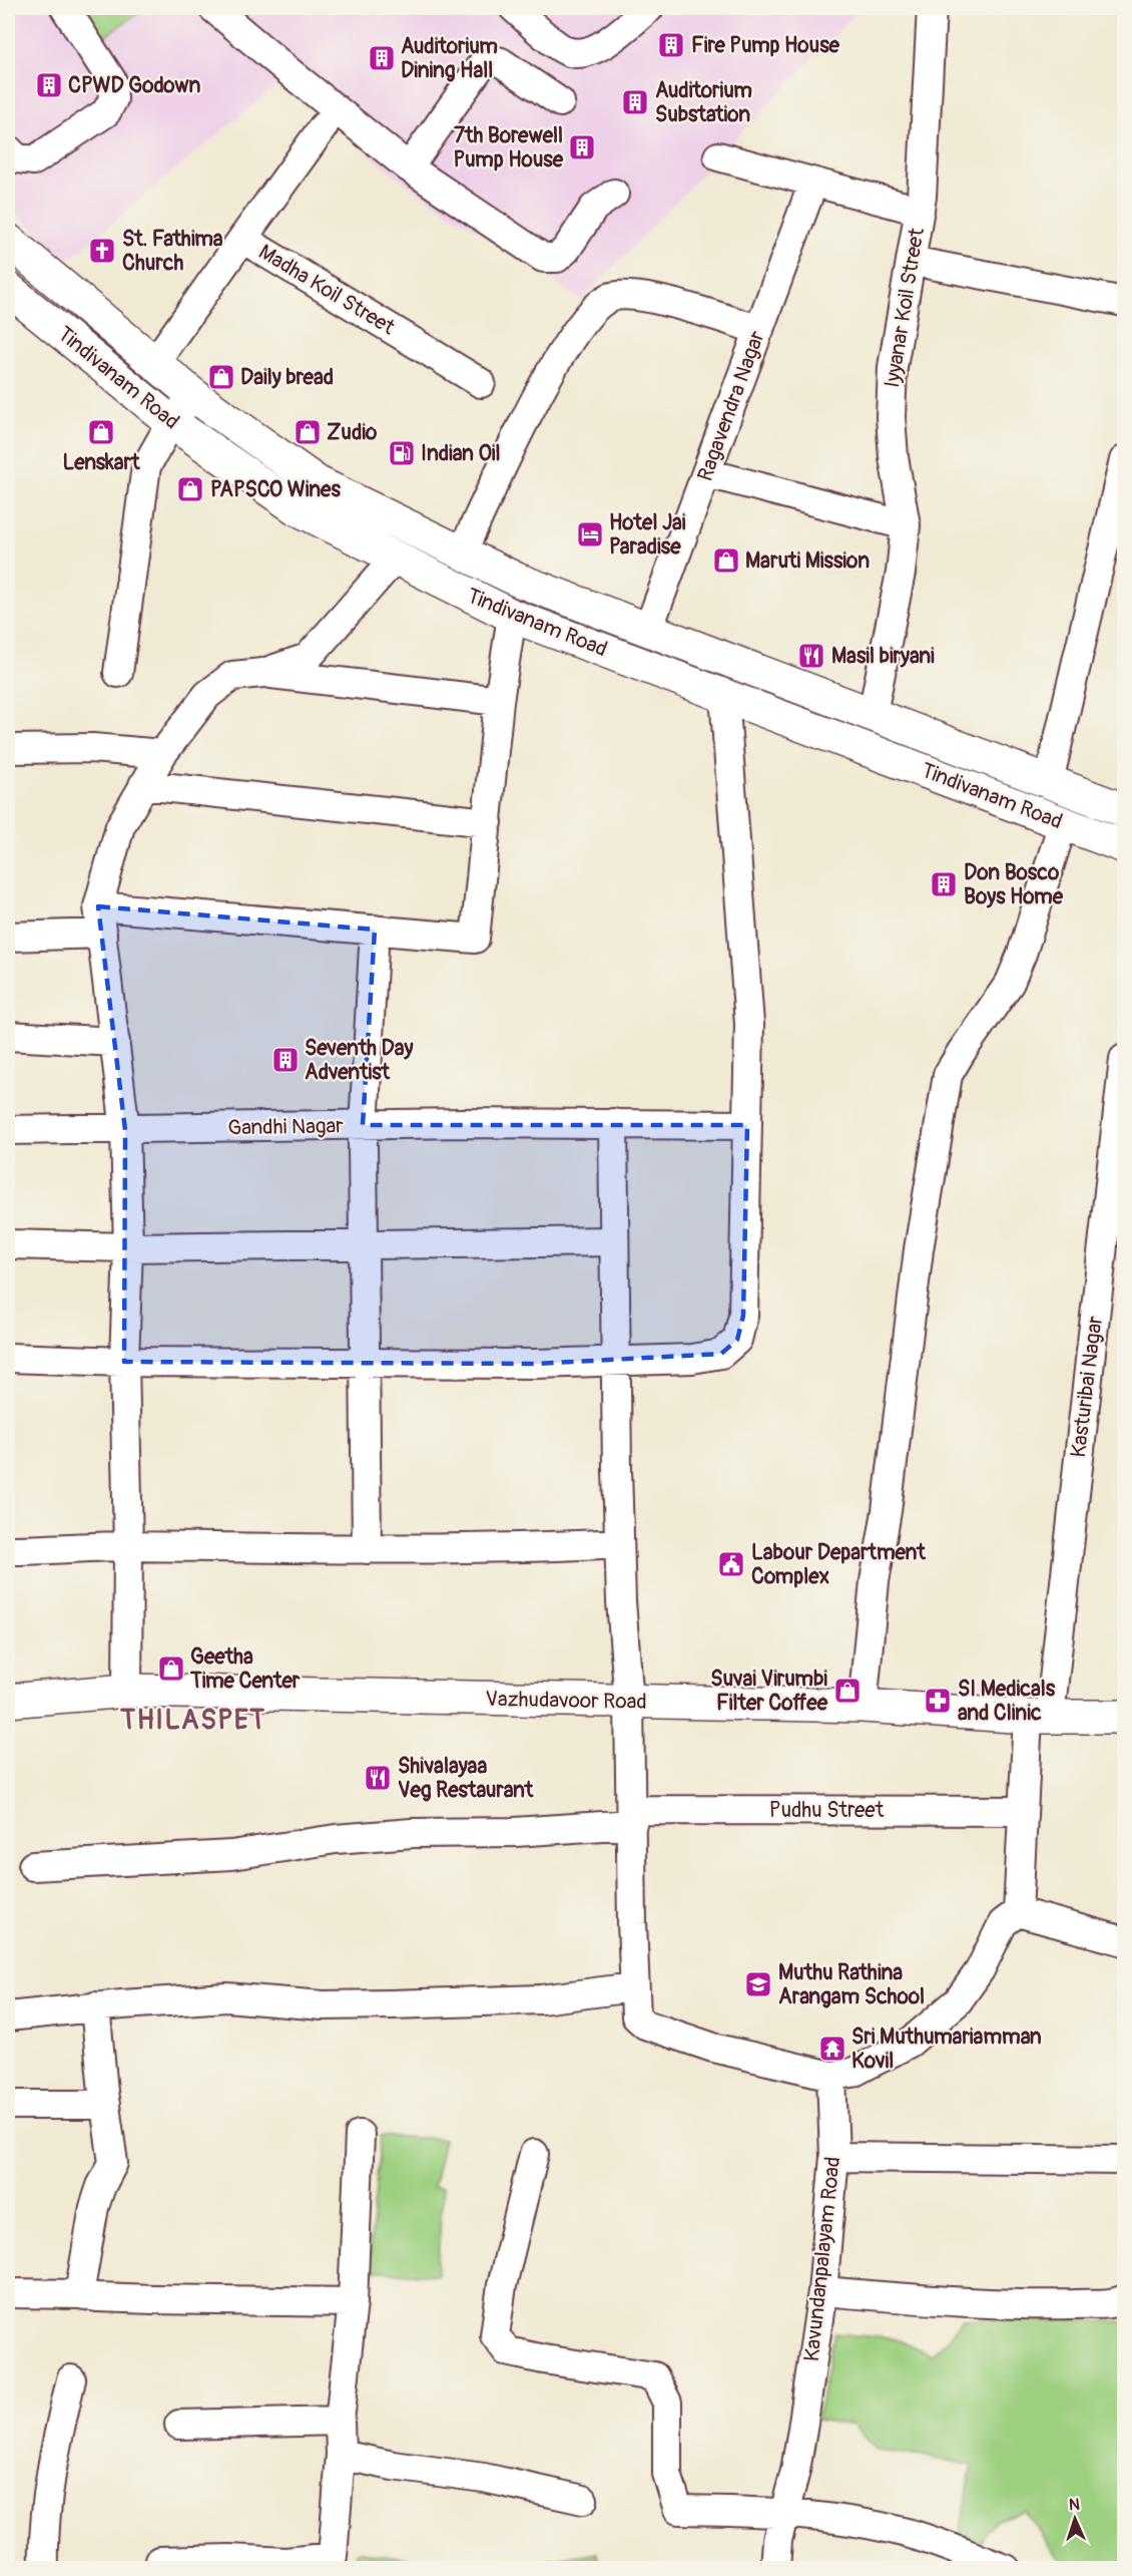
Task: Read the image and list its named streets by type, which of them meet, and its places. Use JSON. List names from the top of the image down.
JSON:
{
  "streets": {
    "main road": ["Tindivanam Road", "Vazhudavoor Road"],
    "street": [
      "Madha Koil Street",
      "Iyyanar Koil Street",
      "Ragavendra Nagar",
      "Gandhi Nagar",
      "Kasturibai Nagar",
      "Pudhu Street",
      "Kavundanpalayam Road"
    ]
  },
  "crossings": [
    ["Kasturibai Nagar", "Vazhudavoor Road"]
  ],
  "districts": ["THILASPET"],
  "places": {
    "building": [
      "Fire Pump House",
      "Auditorium Dining Hall",
      "CPWD Godown",
      "Auditorium Substation",
      "7th Borewell Pump House",
      "Don Bosco Boys Home",
      "Seventh Day Adventist"
    ],
    "church": ["St. Fathima Church"],
    "shop": [
      "Daily bread",
      "Lenskart",
      "Zudio",
      "PAPSCO Wines",
      "Maruti Mission",
      "Geetha Time Center",
      "Suvai Virumbi Filter Coffee"
    ],
    "fuel station": ["Indian Oil"],
    "hotel": ["Hotel Jai Paradise"],
    "restaurant": ["Masil biryani", "Shivalayaa Veg Restaurant"],
    "public building": ["Labour Department Complex"],
    "pharmacy": ["SI Medicals and Clinic"],
    "school or university": ["Muthu Rathina Arangam School"],
    "temple": ["Sri Muthumariamman Kovil"]
  },
  "north": "top"
}
